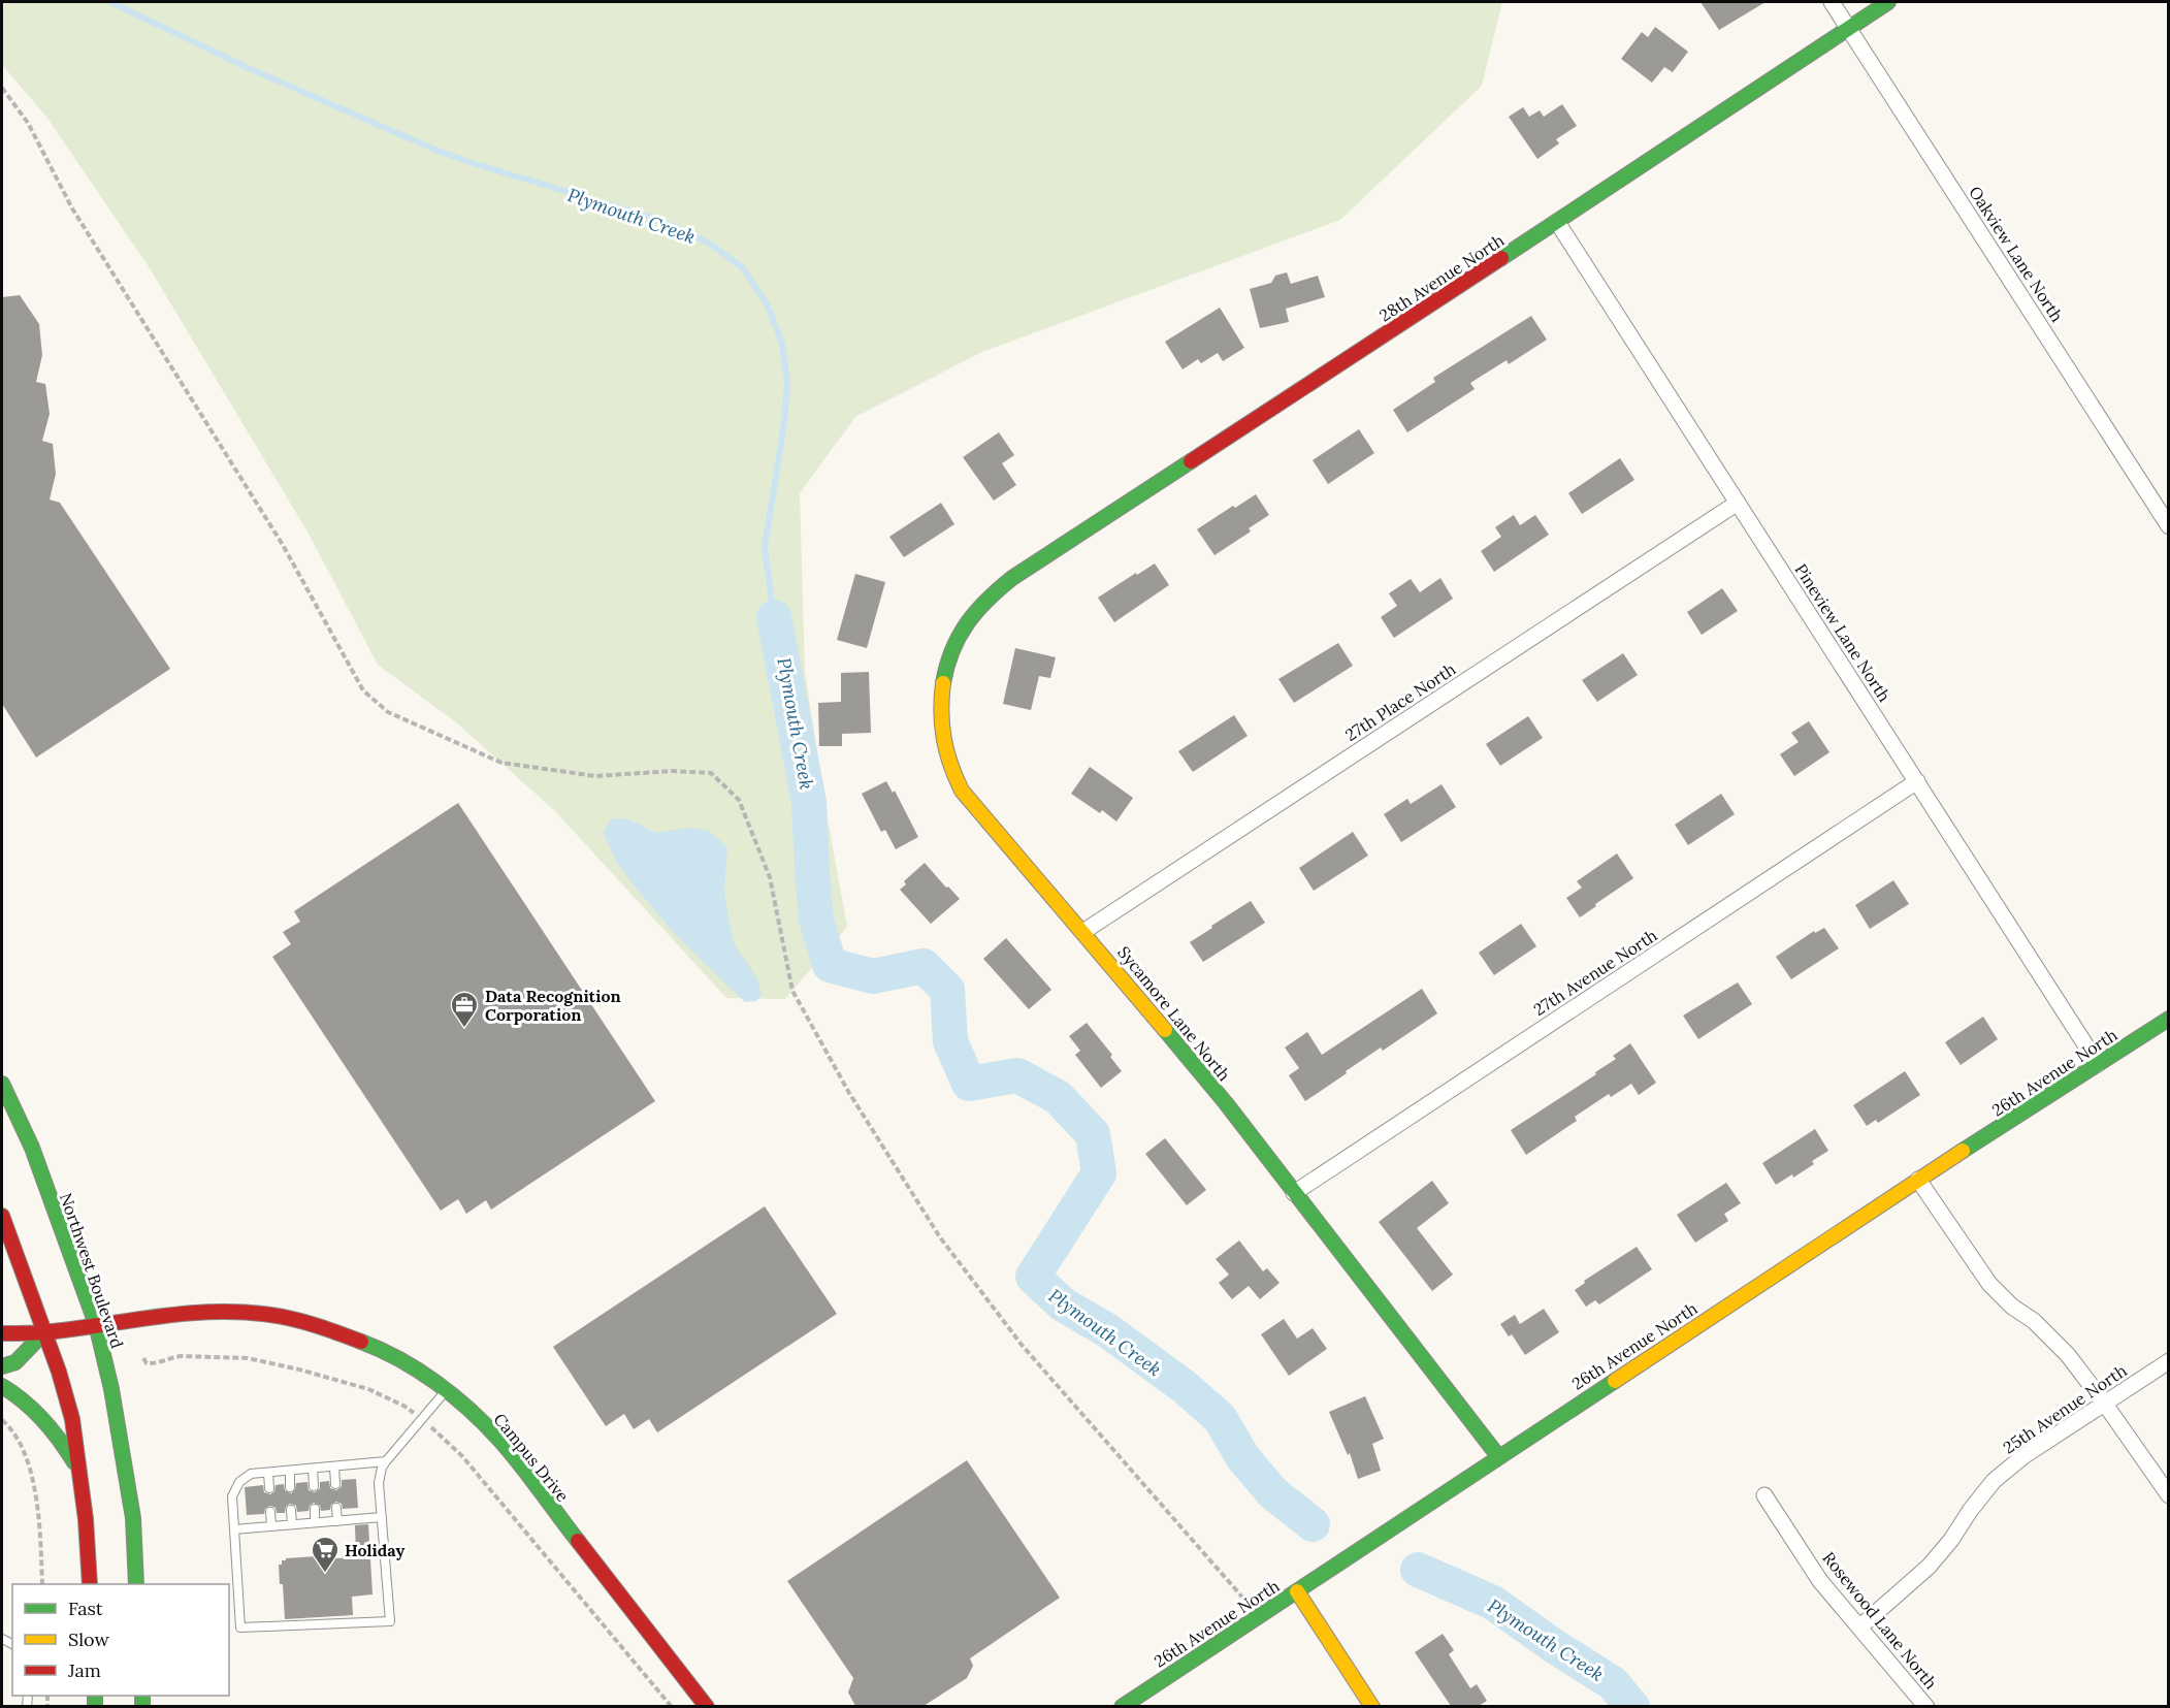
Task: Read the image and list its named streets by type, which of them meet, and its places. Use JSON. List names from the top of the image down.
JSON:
{
  "streets": {
    "street": [
      "Oakview Lane North",
      "28th Avenue North",
      "Pineview Lane North",
      "27th Place North",
      "27th Avenue North",
      "Sycamore Lane North",
      "26th Avenue North",
      "Northwest Boulevard",
      "25th Avenue North",
      "Campus Drive",
      "Rosewood Lane North"
    ]
  },
  "crossings": [
    ["Oakview Lane North", "28th Avenue North"],
    ["28th Avenue North", "Pineview Lane North"],
    ["28th Avenue North", "Sycamore Lane North"],
    ["Pineview Lane North", "27th Place North"],
    ["Pineview Lane North", "27th Avenue North"],
    ["Pineview Lane North", "26th Avenue North"],
    ["27th Place North", "Sycamore Lane North"],
    ["27th Avenue North", "Sycamore Lane North"],
    ["Sycamore Lane North", "26th Avenue North"],
    ["Northwest Boulevard", "Campus Drive"],
    ["25th Avenue North", "Rosewood Lane North"]
  ],
  "water": ["Plymouth Creek"],
  "places": {
    "office": ["Data Recognition Corporation"],
    "supermarket": ["Holiday"]
  },
  "legend": ["Fast", "Slow", "Jam"]
}
